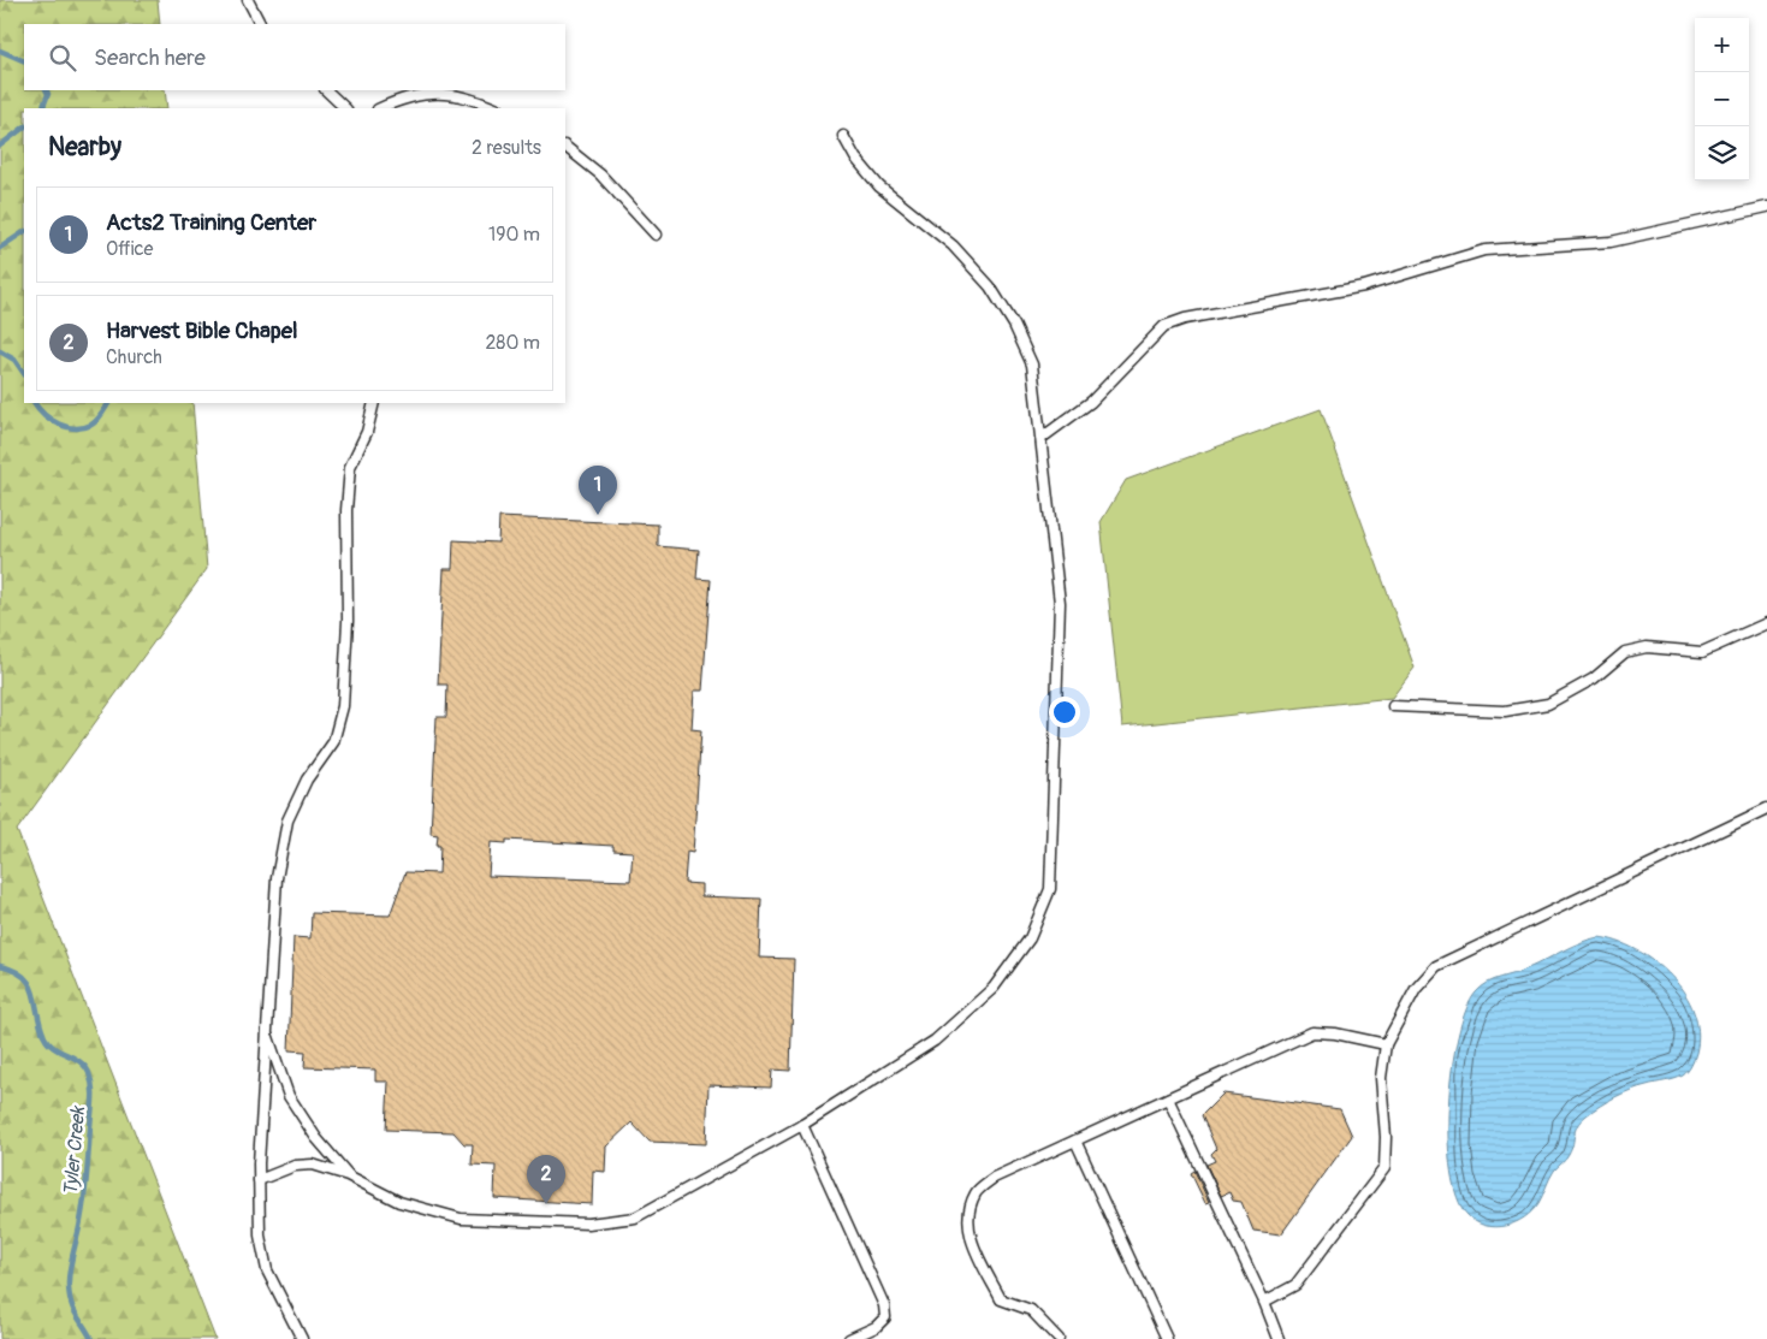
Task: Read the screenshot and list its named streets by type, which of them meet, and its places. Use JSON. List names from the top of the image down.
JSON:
{
  "water": ["Tyler Creek"],
  "page": {
    "map_buttons": ["+", "−"],
    "search": "Search here",
    "heading": ["Nearby", "2 results"],
    "list": [
      {
        "mark": "1",
        "name": "Acts2 Training Center",
        "note": "Office",
        "value": "190 m"
      },
      {
        "mark": "2",
        "name": "Harvest Bible Chapel",
        "note": "Church",
        "value": "280 m"
      }
    ],
    "pins": ["1", "2"]
  }
}
